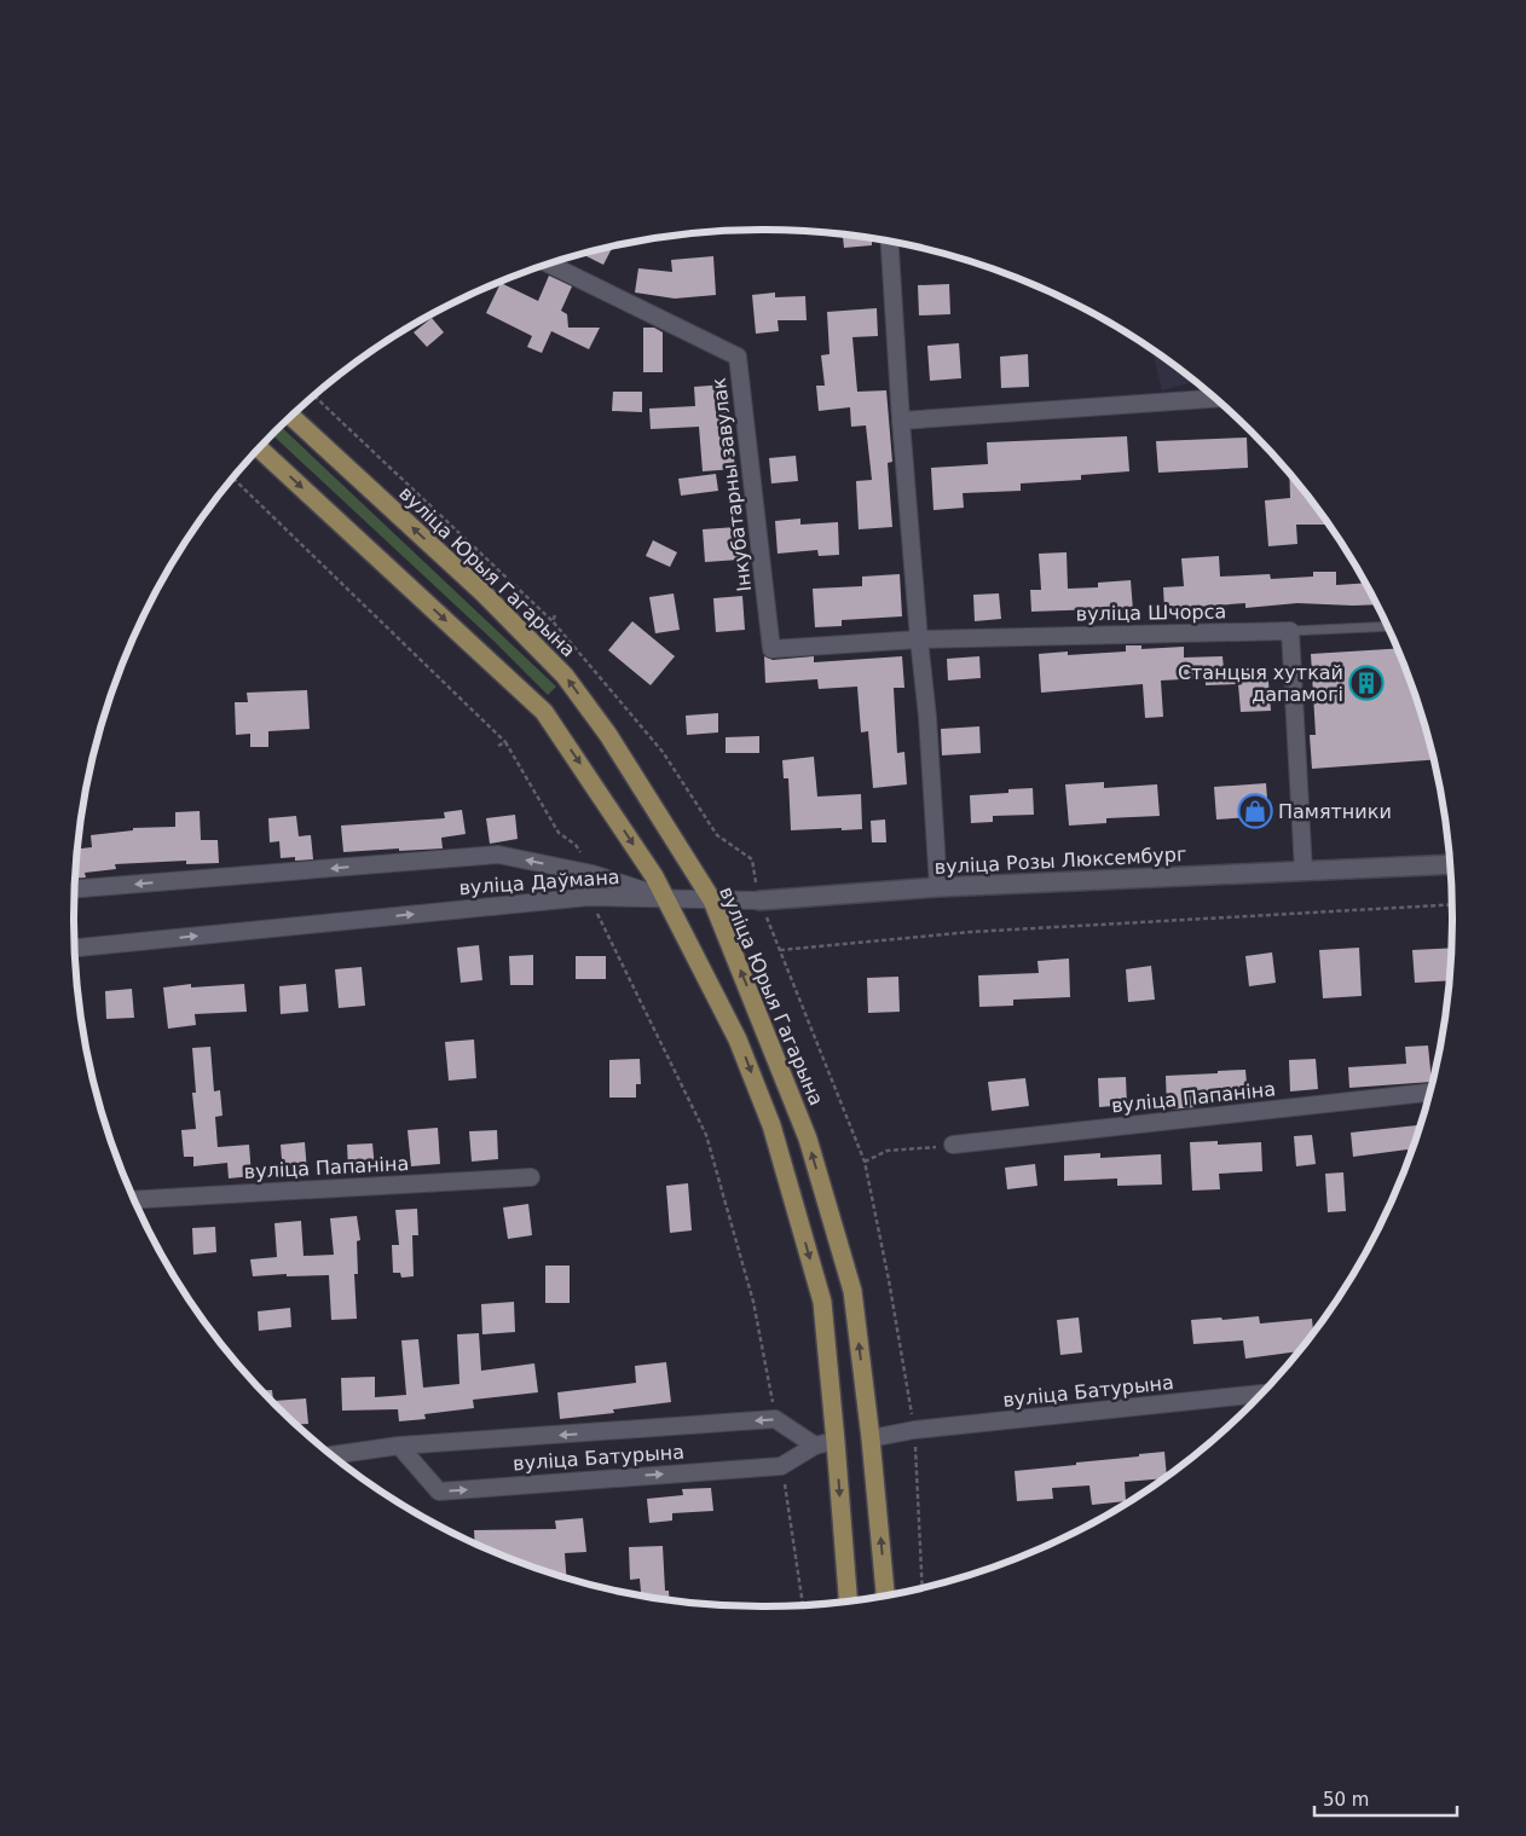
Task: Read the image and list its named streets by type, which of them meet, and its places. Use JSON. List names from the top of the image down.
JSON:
{
  "streets": {
    "main road": ["вуліца Юрыя Гагарына"],
    "street": [
      "Інкубатарны завулак",
      "вуліца Шчорса",
      "вуліца Розы Люксембург",
      "вуліца Даўмана",
      "вуліца Папаніна",
      "вуліца Батурына"
    ]
  },
  "crossings": [
    ["Інкубатарны завулак", "вуліца Шчорса"],
    ["вуліца Юрыя Гагарына", "вуліца Розы Люксембург"],
    ["вуліца Юрыя Гагарына", "вуліца Батурына"],
    ["вуліца Розы Люксембург", "вуліца Даўмана"]
  ],
  "places": {
    "building": ["Станцыя хуткай дапамогі"],
    "shop": ["Памятники"]
  },
  "scale_bar": "50 m"
}
